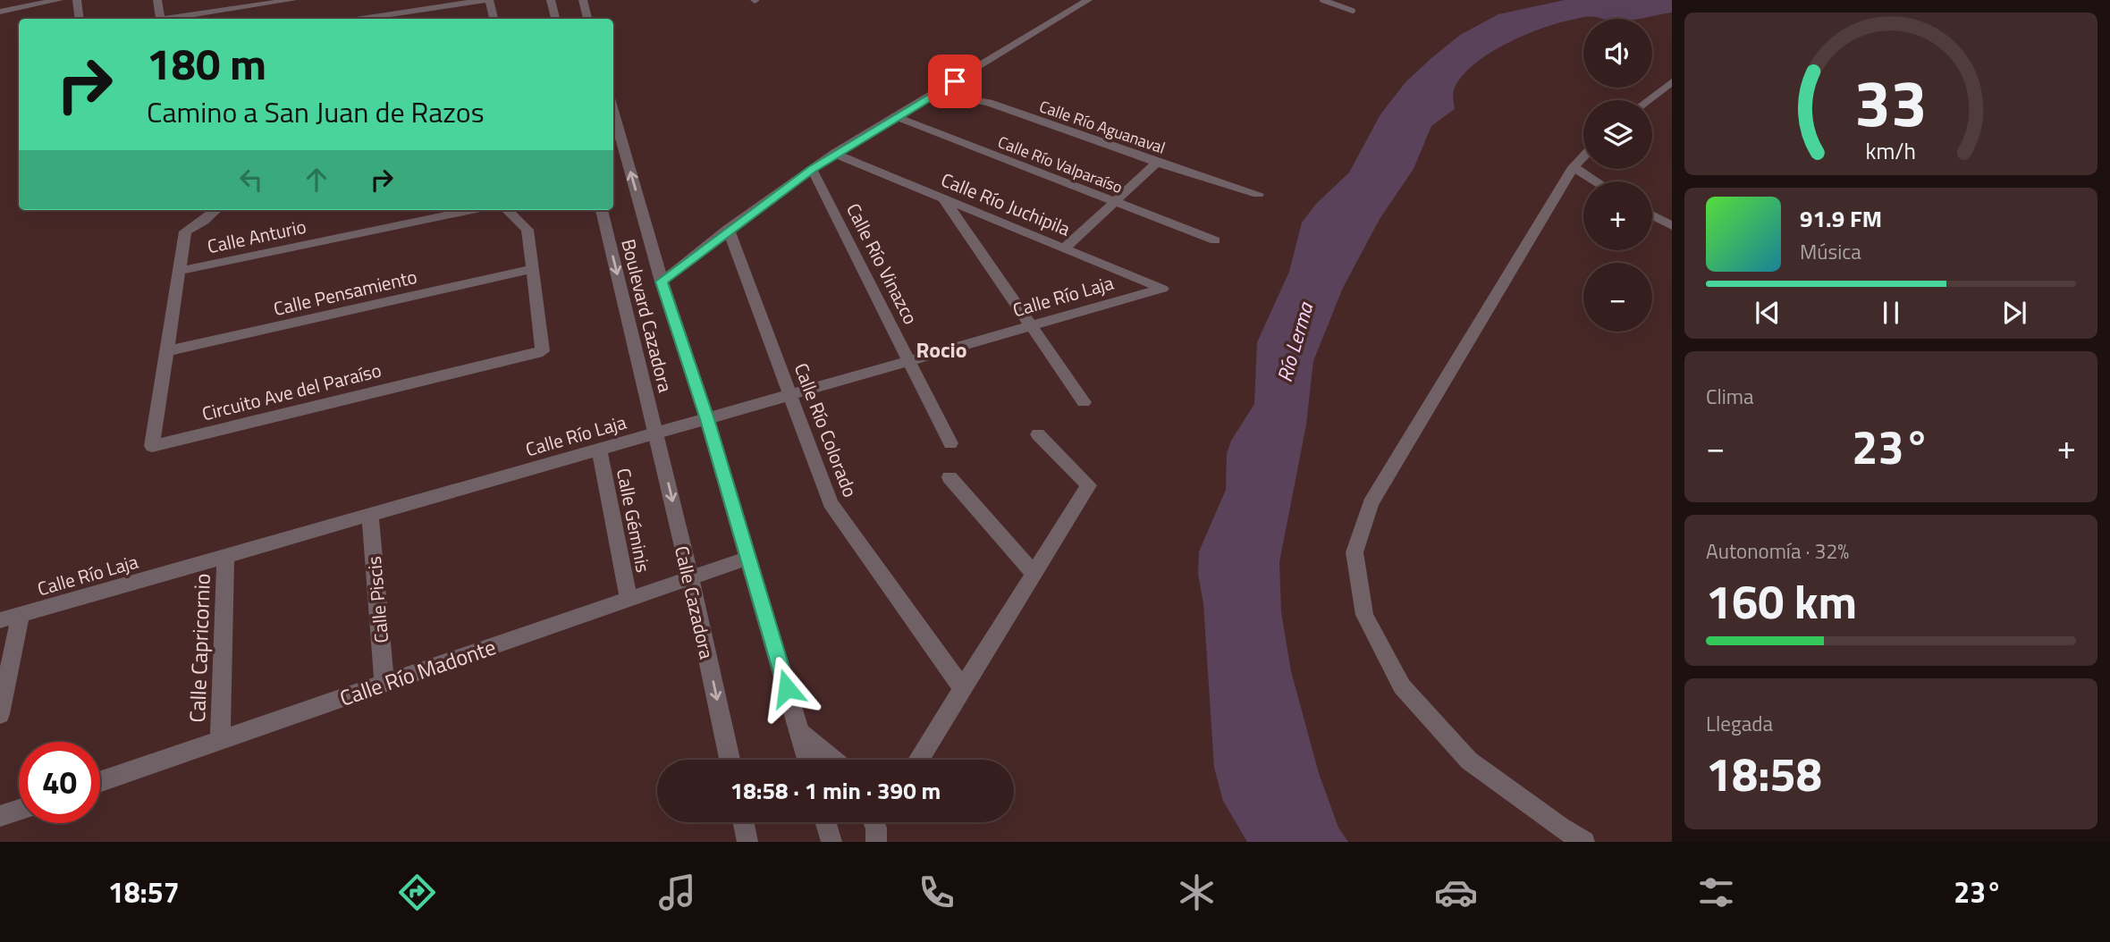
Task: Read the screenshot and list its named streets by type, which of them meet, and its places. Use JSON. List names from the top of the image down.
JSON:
{
  "streets": {
    "street": [
      "Calle Río Aguanaval",
      "Calle Río Valparaíso",
      "Calle Río Juchipila",
      "Calle Anturio",
      "Calle Río Vinazco",
      "Calle Pensamiento",
      "Calle Río Laja",
      "Boulevard Cazadora",
      "Circuito Ave del Paraíso",
      "Calle Río Colorado",
      "Calle Géminis",
      "Calle Piscis",
      "Calle Cazadora",
      "Calle Capricornio",
      "Calle Río Madonte"
    ]
  },
  "crossings": [
    ["Calle Río Juchipila", "Calle Río Laja"],
    ["Calle Anturio", "Circuito Ave del Paraíso"],
    ["Calle Río Vinazco", "Calle Río Laja"],
    ["Calle Pensamiento", "Circuito Ave del Paraíso"],
    ["Calle Río Laja", "Boulevard Cazadora"],
    ["Calle Río Laja", "Calle Río Colorado"],
    ["Calle Río Laja", "Calle Géminis"],
    ["Calle Río Laja", "Calle Piscis"],
    ["Calle Río Laja", "Calle Cazadora"],
    ["Calle Río Laja", "Calle Capricornio"],
    ["Boulevard Cazadora", "Calle Cazadora"],
    ["Calle Géminis", "Calle Río Madonte"],
    ["Calle Piscis", "Calle Río Madonte"],
    ["Calle Cazadora", "Calle Río Madonte"],
    ["Calle Capricornio", "Calle Río Madonte"]
  ],
  "districts": ["Rocio"],
  "water": ["Río Lerma"],
  "page": {
    "map_buttons": ["+", "−"],
    "turn": ["180 m", "Camino a San Juan de Razos"],
    "song": ["91.9 FM", "Música"],
    "tile": [
      "Clima",
      ["Autonomía · 32%", "160 km"],
      ["Llegada", "18:58"]
    ],
    "heat": ["−", "23°", "+"],
    "limit": "40",
    "trip": "18:58 · 1 min · 390 m",
    "tabs": ["18:57", "23°"],
    "gauge": ["33", "km/h"]
  }
}
